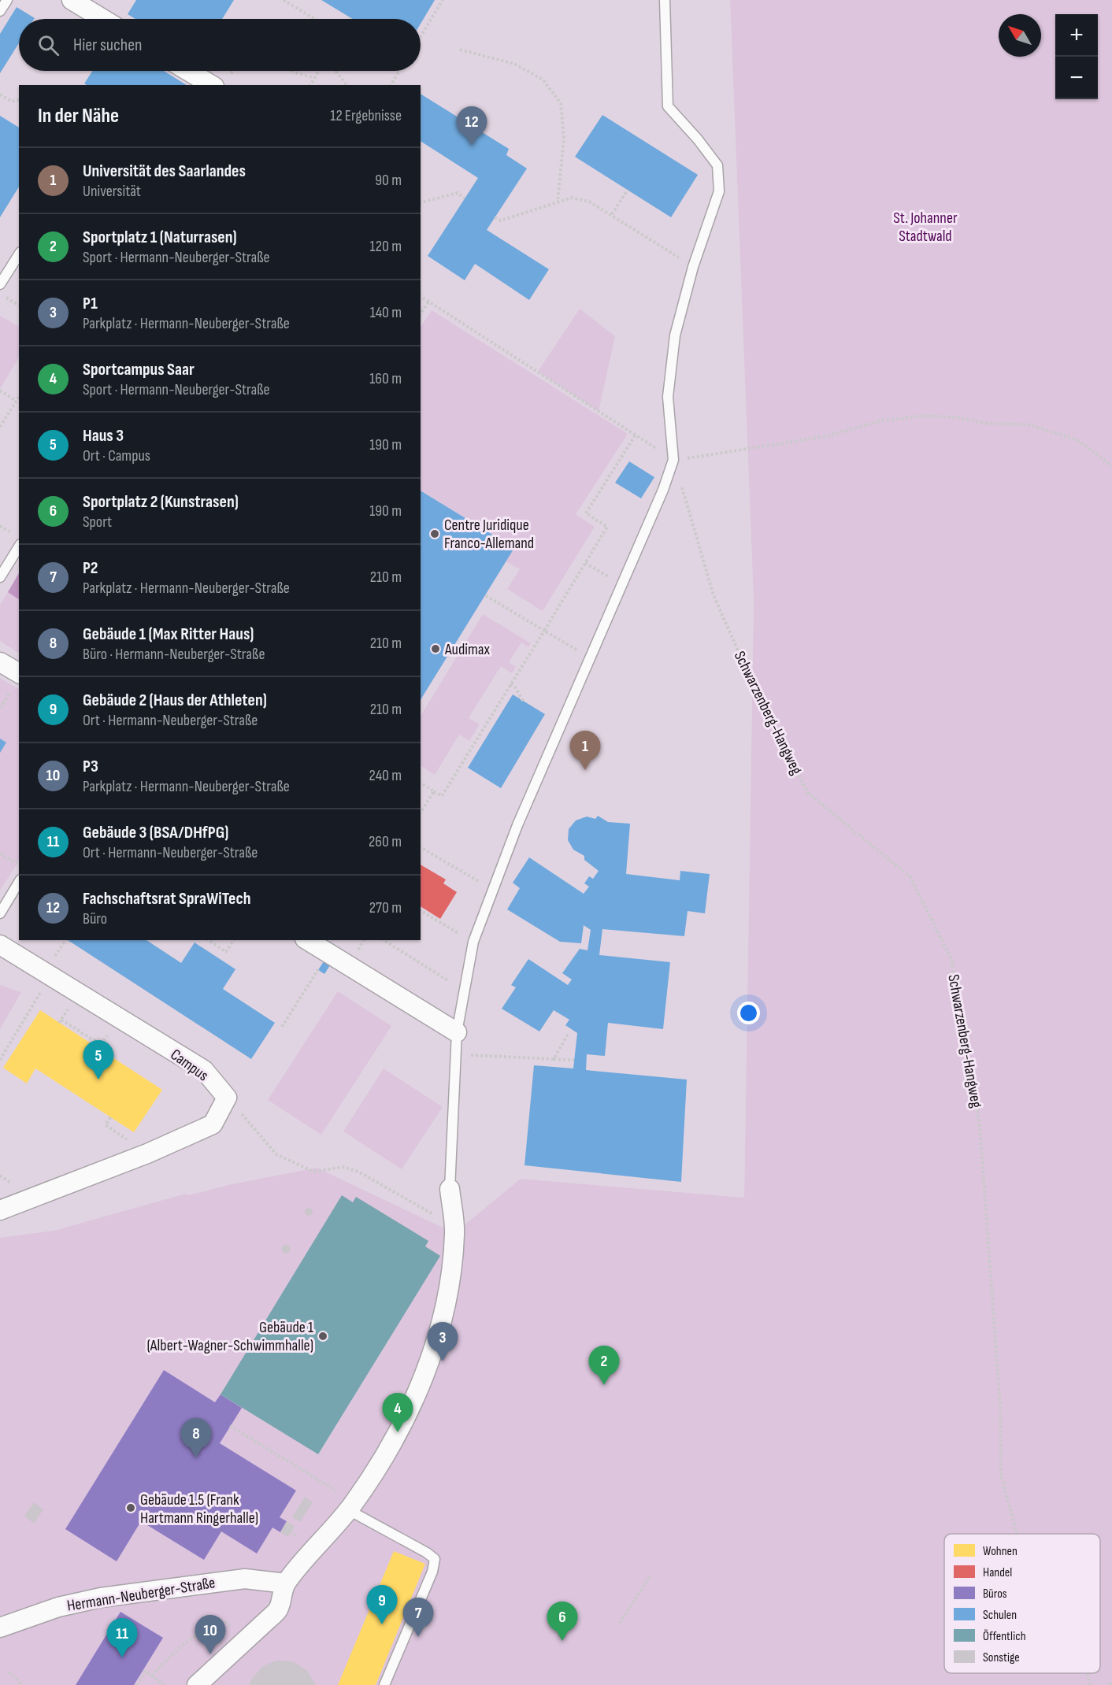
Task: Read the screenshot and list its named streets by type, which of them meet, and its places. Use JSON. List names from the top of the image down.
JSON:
{
  "streets": {
    "street": ["Campus", "Hermann-Neuberger-Straße"],
    "path": ["Schwarzenberg-Hangweg"]
  },
  "parks": ["St. Johanner Stadtwald"],
  "places": [
    "Centre Juridique Franco-Allemand",
    "Audimax",
    "Gebäude 1 (Albert-Wagner-Schwimmhalle)",
    "Gebäude 1.5 (Frank Hartmann Ringerhalle)"
  ],
  "legend": [
    "Wohnen",
    "Handel",
    "Büros",
    "Schulen",
    "Öffentlich",
    "Sonstige"
  ],
  "north": "top left",
  "page": {
    "map_buttons": ["+", "−"],
    "search": "Hier suchen",
    "heading": ["In der Nähe", "12 Ergebnisse"],
    "pins": [
      "12",
      "1",
      "5",
      "3",
      "2",
      "4",
      "8",
      "9",
      "7",
      "6",
      "10",
      "11"
    ],
    "list": [
      {
        "mark": "1",
        "name": "Universität des Saarlandes",
        "note": "Universität",
        "value": "90 m"
      },
      {
        "mark": "2",
        "name": "Sportplatz 1 (Naturrasen)",
        "note": "Sport · Hermann-Neuberger-Straße",
        "value": "120 m"
      },
      {
        "mark": "3",
        "name": "P1",
        "note": "Parkplatz · Hermann-Neuberger-Straße",
        "value": "140 m"
      },
      {
        "mark": "4",
        "name": "Sportcampus Saar",
        "note": "Sport · Hermann-Neuberger-Straße",
        "value": "160 m"
      },
      {
        "mark": "5",
        "name": "Haus 3",
        "note": "Ort · Campus",
        "value": "190 m"
      },
      {
        "mark": "6",
        "name": "Sportplatz 2 (Kunstrasen)",
        "note": "Sport",
        "value": "190 m"
      },
      {
        "mark": "7",
        "name": "P2",
        "note": "Parkplatz · Hermann-Neuberger-Straße",
        "value": "210 m"
      },
      {
        "mark": "8",
        "name": "Gebäude 1 (Max Ritter Haus)",
        "note": "Büro · Hermann-Neuberger-Straße",
        "value": "210 m"
      },
      {
        "mark": "9",
        "name": "Gebäude 2 (Haus der Athleten)",
        "note": "Ort · Hermann-Neuberger-Straße",
        "value": "210 m"
      },
      {
        "mark": "10",
        "name": "P3",
        "note": "Parkplatz · Hermann-Neuberger-Straße",
        "value": "240 m"
      },
      {
        "mark": "11",
        "name": "Gebäude 3 (BSA/DHfPG)",
        "note": "Ort · Hermann-Neuberger-Straße",
        "value": "260 m"
      },
      {
        "mark": "12",
        "name": "Fachschaftsrat SpraWiTech",
        "note": "Büro",
        "value": "270 m"
      }
    ]
  }
}
